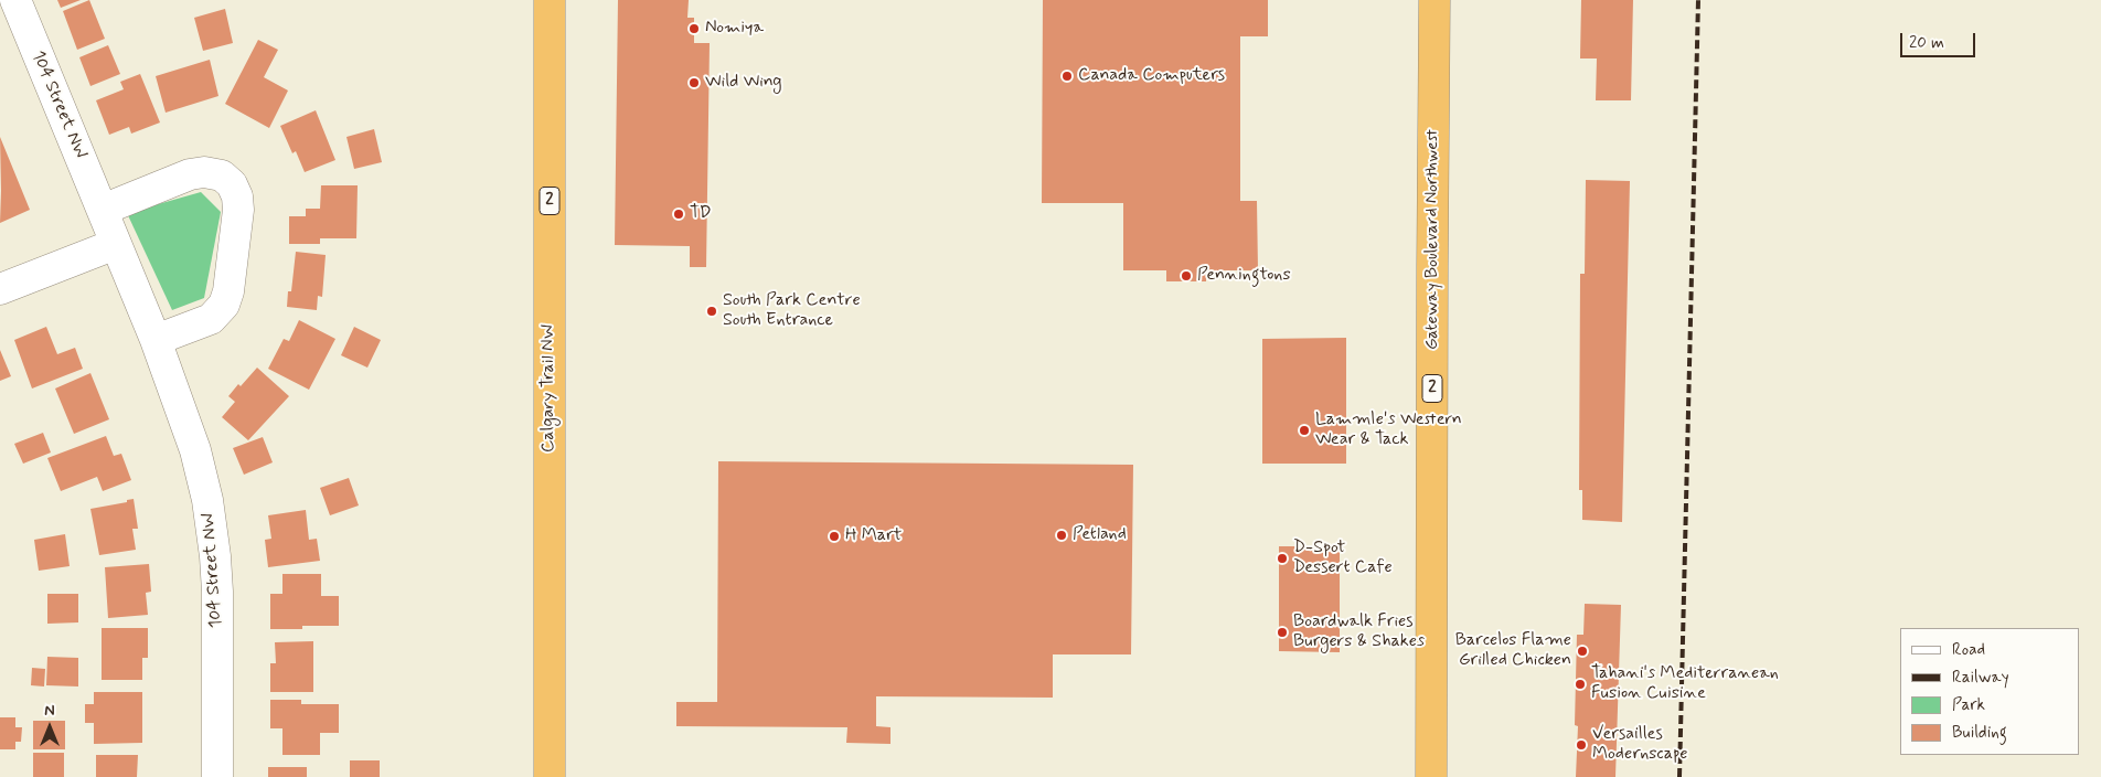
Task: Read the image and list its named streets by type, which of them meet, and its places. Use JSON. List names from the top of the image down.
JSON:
{
  "streets": {
    "highway": ["2", "Gateway Boulevard Northwest", "Calgary Trail NW"],
    "street": ["104 Street NW"]
  },
  "places": [
    "Nomiya",
    "Canada Computers",
    "Wild Wing",
    "TD",
    "Penningtons",
    "South Park Centre South Entrance",
    "Lammle's Western Wear & Tack",
    "Petland",
    "H Mart",
    "D-Spot Dessert Cafe",
    "Boardwalk Fries Burgers & Shakes",
    "Barcelos Flame Grilled Chicken",
    "Tahani's Mediterranean Fusion Cuisine",
    "Versailles Modernscape"
  ],
  "legend": [
    "Road",
    "Railway",
    "Park",
    "Building"
  ],
  "scale_bar": "20 m",
  "north": "top"
}
